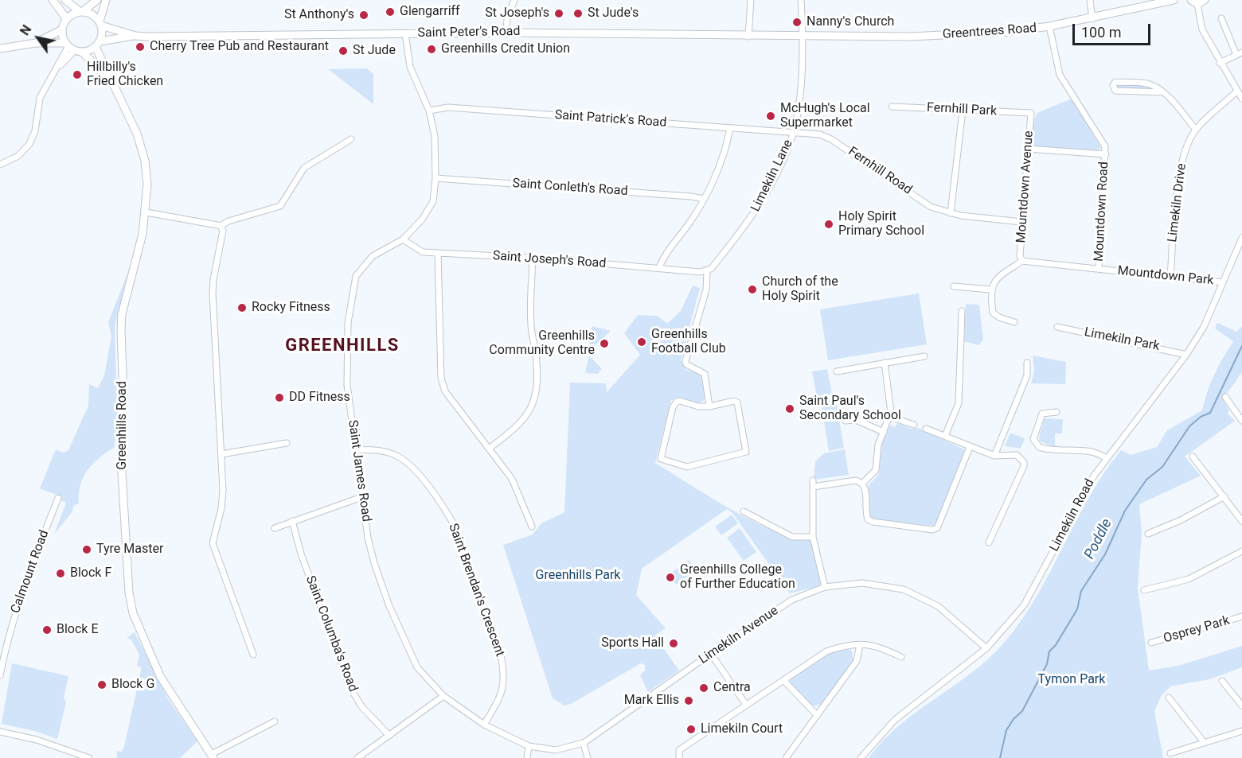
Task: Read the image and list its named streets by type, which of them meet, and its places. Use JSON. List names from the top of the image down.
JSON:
{
  "streets": {
    "main road": ["Greentrees Road", "Saint Peter's Road", "Greenhills Road"],
    "street": [
      "Fernhill Park",
      "Saint Patrick's Road",
      "Fernhill Road",
      "Limekiln Lane",
      "Mountdown Avenue",
      "Saint Conleth's Road",
      "Limekiln Drive",
      "Mountdown Road",
      "Saint Joseph's Road",
      "Mountdown Park",
      "Limekiln Park",
      "Saint James Road",
      "Limekiln Road",
      "Calmount Road",
      "Saint Brendan's Crescent",
      "Osprey Park",
      "Saint Columba's Road",
      "Limekiln Avenue"
    ]
  },
  "crossings": [
    ["Greentrees Road", "Saint Peter's Road"],
    ["Greentrees Road", "Limekiln Lane"],
    ["Greentrees Road", "Mountdown Road"],
    ["Saint Peter's Road", "Limekiln Lane"],
    ["Saint Peter's Road", "Greenhills Road"],
    ["Saint Peter's Road", "Saint James Road"],
    ["Fernhill Park", "Mountdown Avenue"],
    ["Saint Patrick's Road", "Fernhill Road"],
    ["Saint Patrick's Road", "Limekiln Lane"],
    ["Saint Patrick's Road", "Saint James Road"],
    ["Fernhill Road", "Limekiln Lane"],
    ["Fernhill Road", "Mountdown Avenue"],
    ["Limekiln Lane", "Saint Joseph's Road"],
    ["Mountdown Avenue", "Mountdown Park"],
    ["Saint Conleth's Road", "Saint James Road"],
    ["Limekiln Drive", "Mountdown Park"],
    ["Mountdown Road", "Mountdown Park"],
    ["Saint Joseph's Road", "Saint James Road"],
    ["Mountdown Park", "Limekiln Road"],
    ["Limekiln Park", "Limekiln Road"],
    ["Saint James Road", "Saint Brendan's Crescent"],
    ["Saint James Road", "Limekiln Avenue"],
    ["Limekiln Road", "Limekiln Avenue"]
  ],
  "districts": ["GREENHILLS"],
  "water": ["Poddle"],
  "parks": ["Greenhills Park", "Tymon Park"],
  "places": [
    "Glengarriff",
    "St Joseph's",
    "St Jude's",
    "St Anthony's",
    "Nanny's Church",
    "Cherry Tree Pub and Restaurant",
    "Greenhills Credit Union",
    "St Jude",
    "Hillbilly's Fried Chicken",
    "McHugh's Local Supermarket",
    "Holy Spirit Primary School",
    "Church of the Holy Spirit",
    "Rocky Fitness",
    "Greenhills Football Club",
    "Greenhills Community Centre",
    "DD Fitness",
    "Saint Paul's Secondary School",
    "Tyre Master",
    "Block F",
    "Greenhills College of Further Education",
    "Block E",
    "Sports Hall",
    "Block G",
    "Centra",
    "Mark Ellis",
    "Limekiln Court"
  ],
  "scale_bar": "100 m",
  "north": "top left"
}
